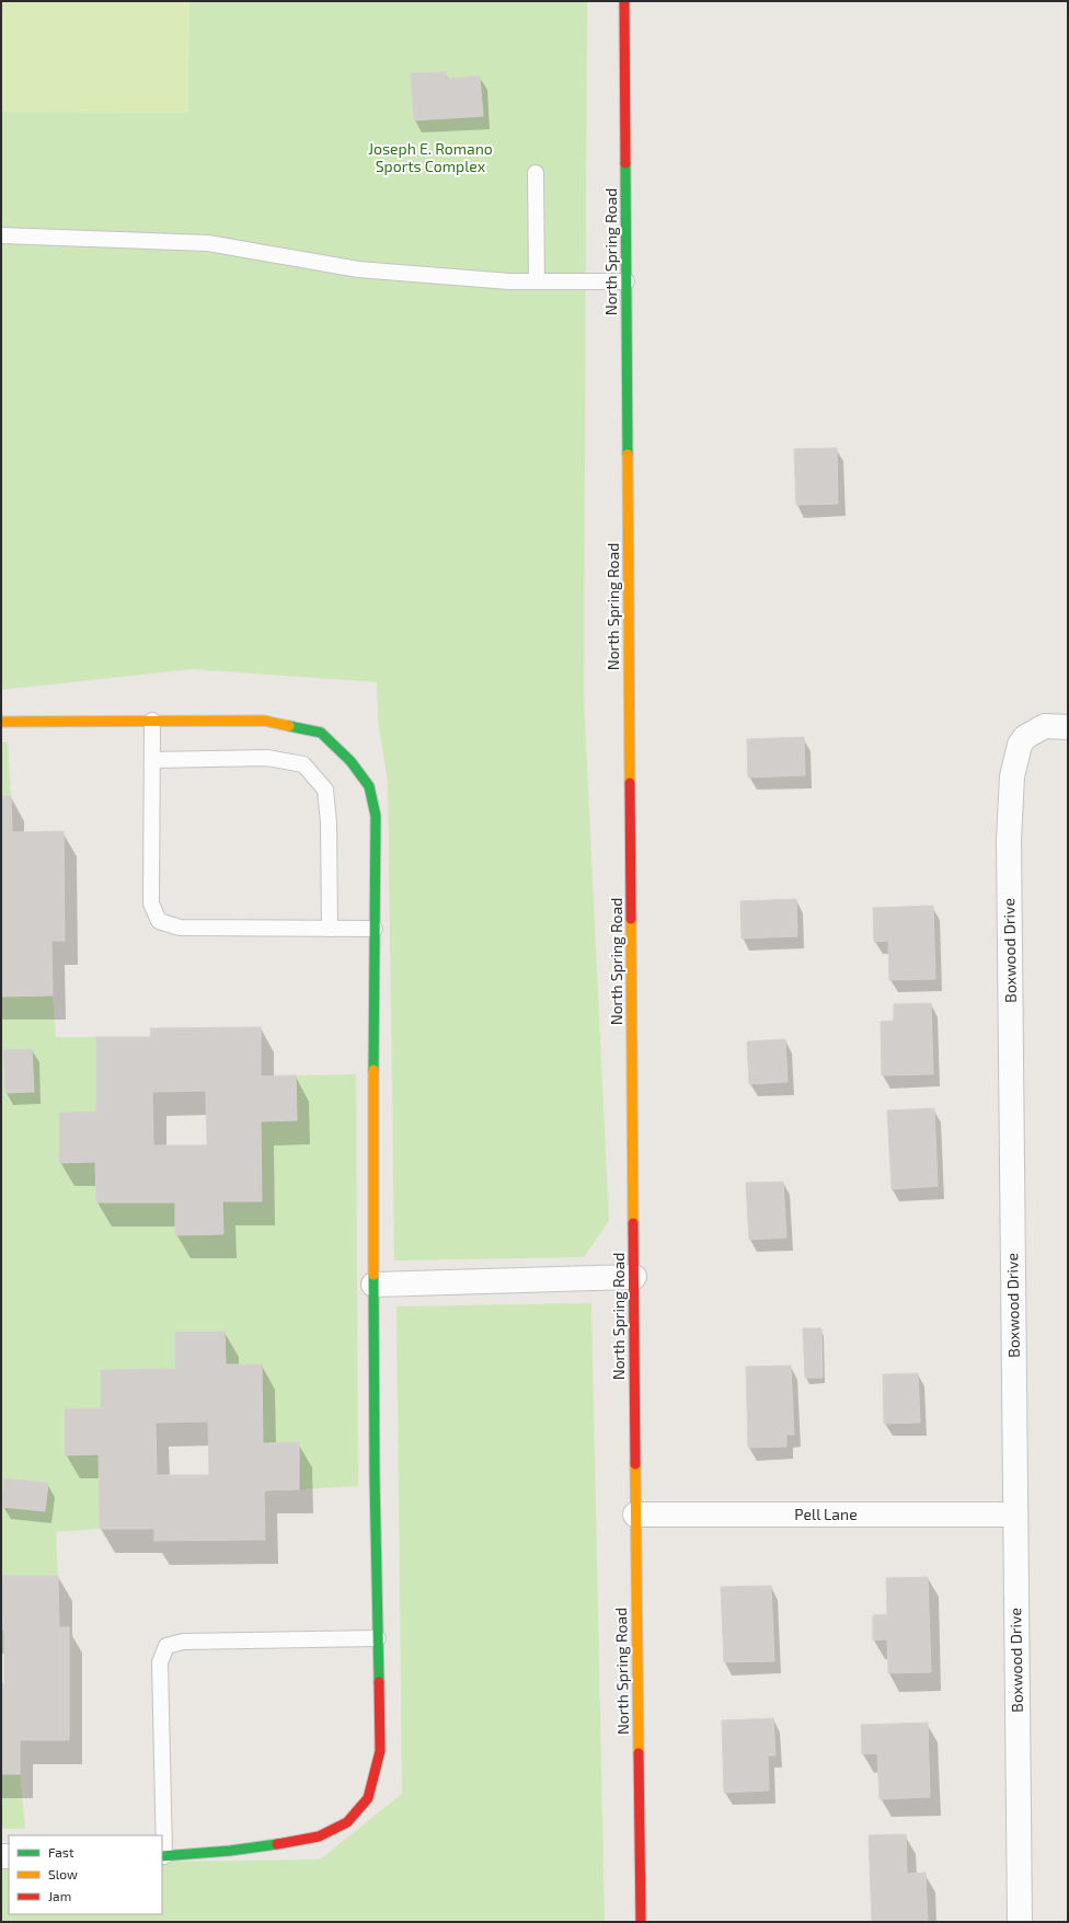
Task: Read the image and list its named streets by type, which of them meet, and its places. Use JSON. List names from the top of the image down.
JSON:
{
  "streets": {
    "street": ["North Spring Road", "Boxwood Drive", "Pell Lane"]
  },
  "crossings": [
    ["North Spring Road", "Pell Lane"],
    ["Boxwood Drive", "Pell Lane"]
  ],
  "parks": ["Joseph E. Romano Sports Complex"],
  "legend": ["Fast", "Slow", "Jam"]
}
